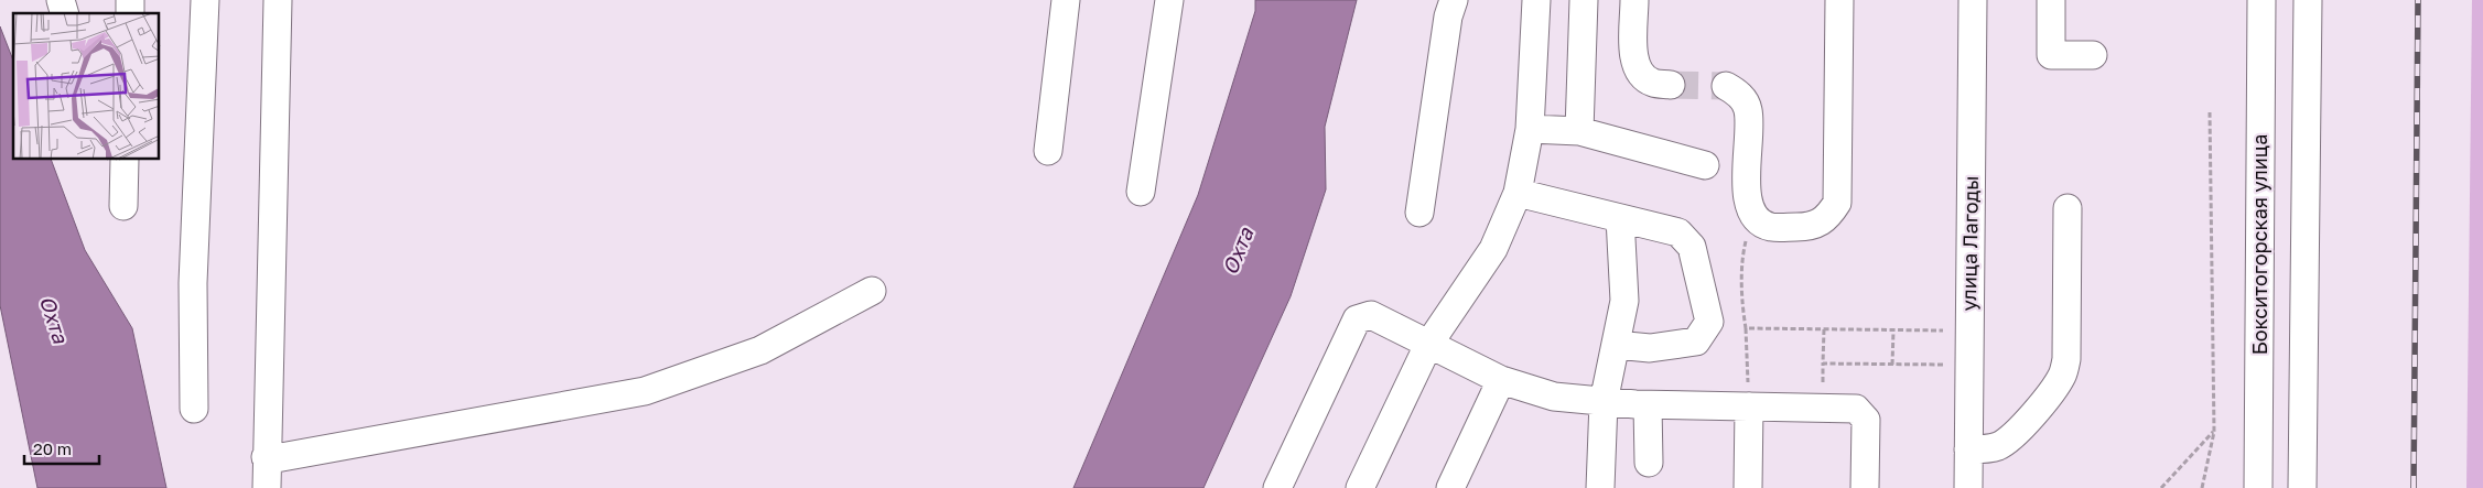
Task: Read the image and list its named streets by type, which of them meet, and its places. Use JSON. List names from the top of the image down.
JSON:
{
  "streets": {
    "street": ["улица Лагоды", "Бокситогорская улица"]
  },
  "water": ["Охта"],
  "scale_bar": "20 m"
}
